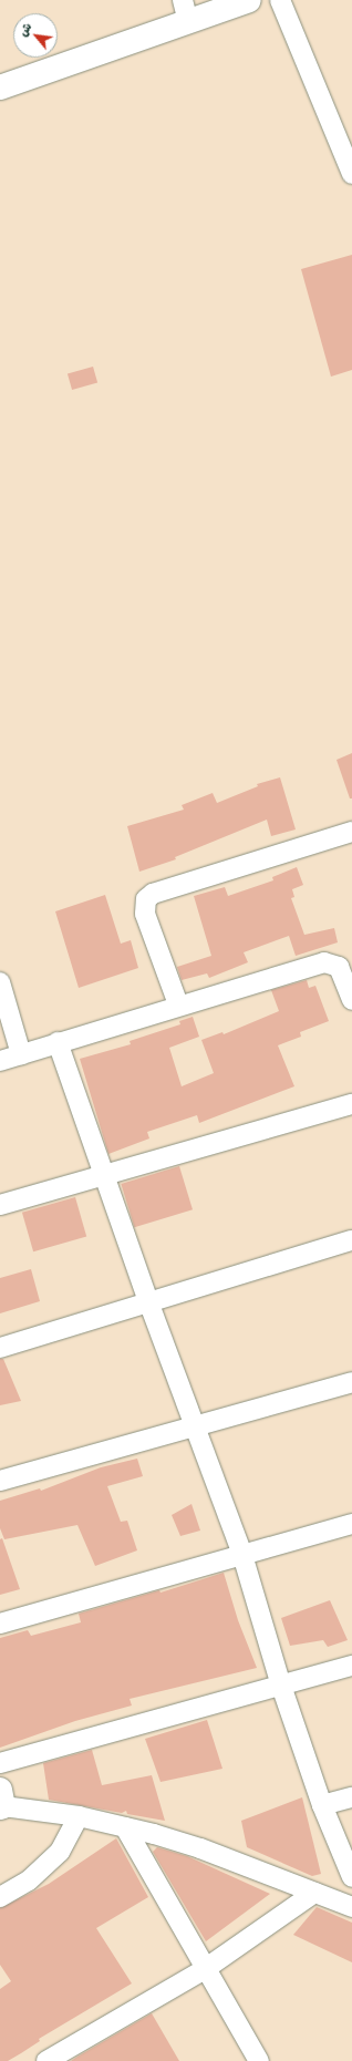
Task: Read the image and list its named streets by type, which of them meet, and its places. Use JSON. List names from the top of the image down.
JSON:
{
  "north": "top left"
}
